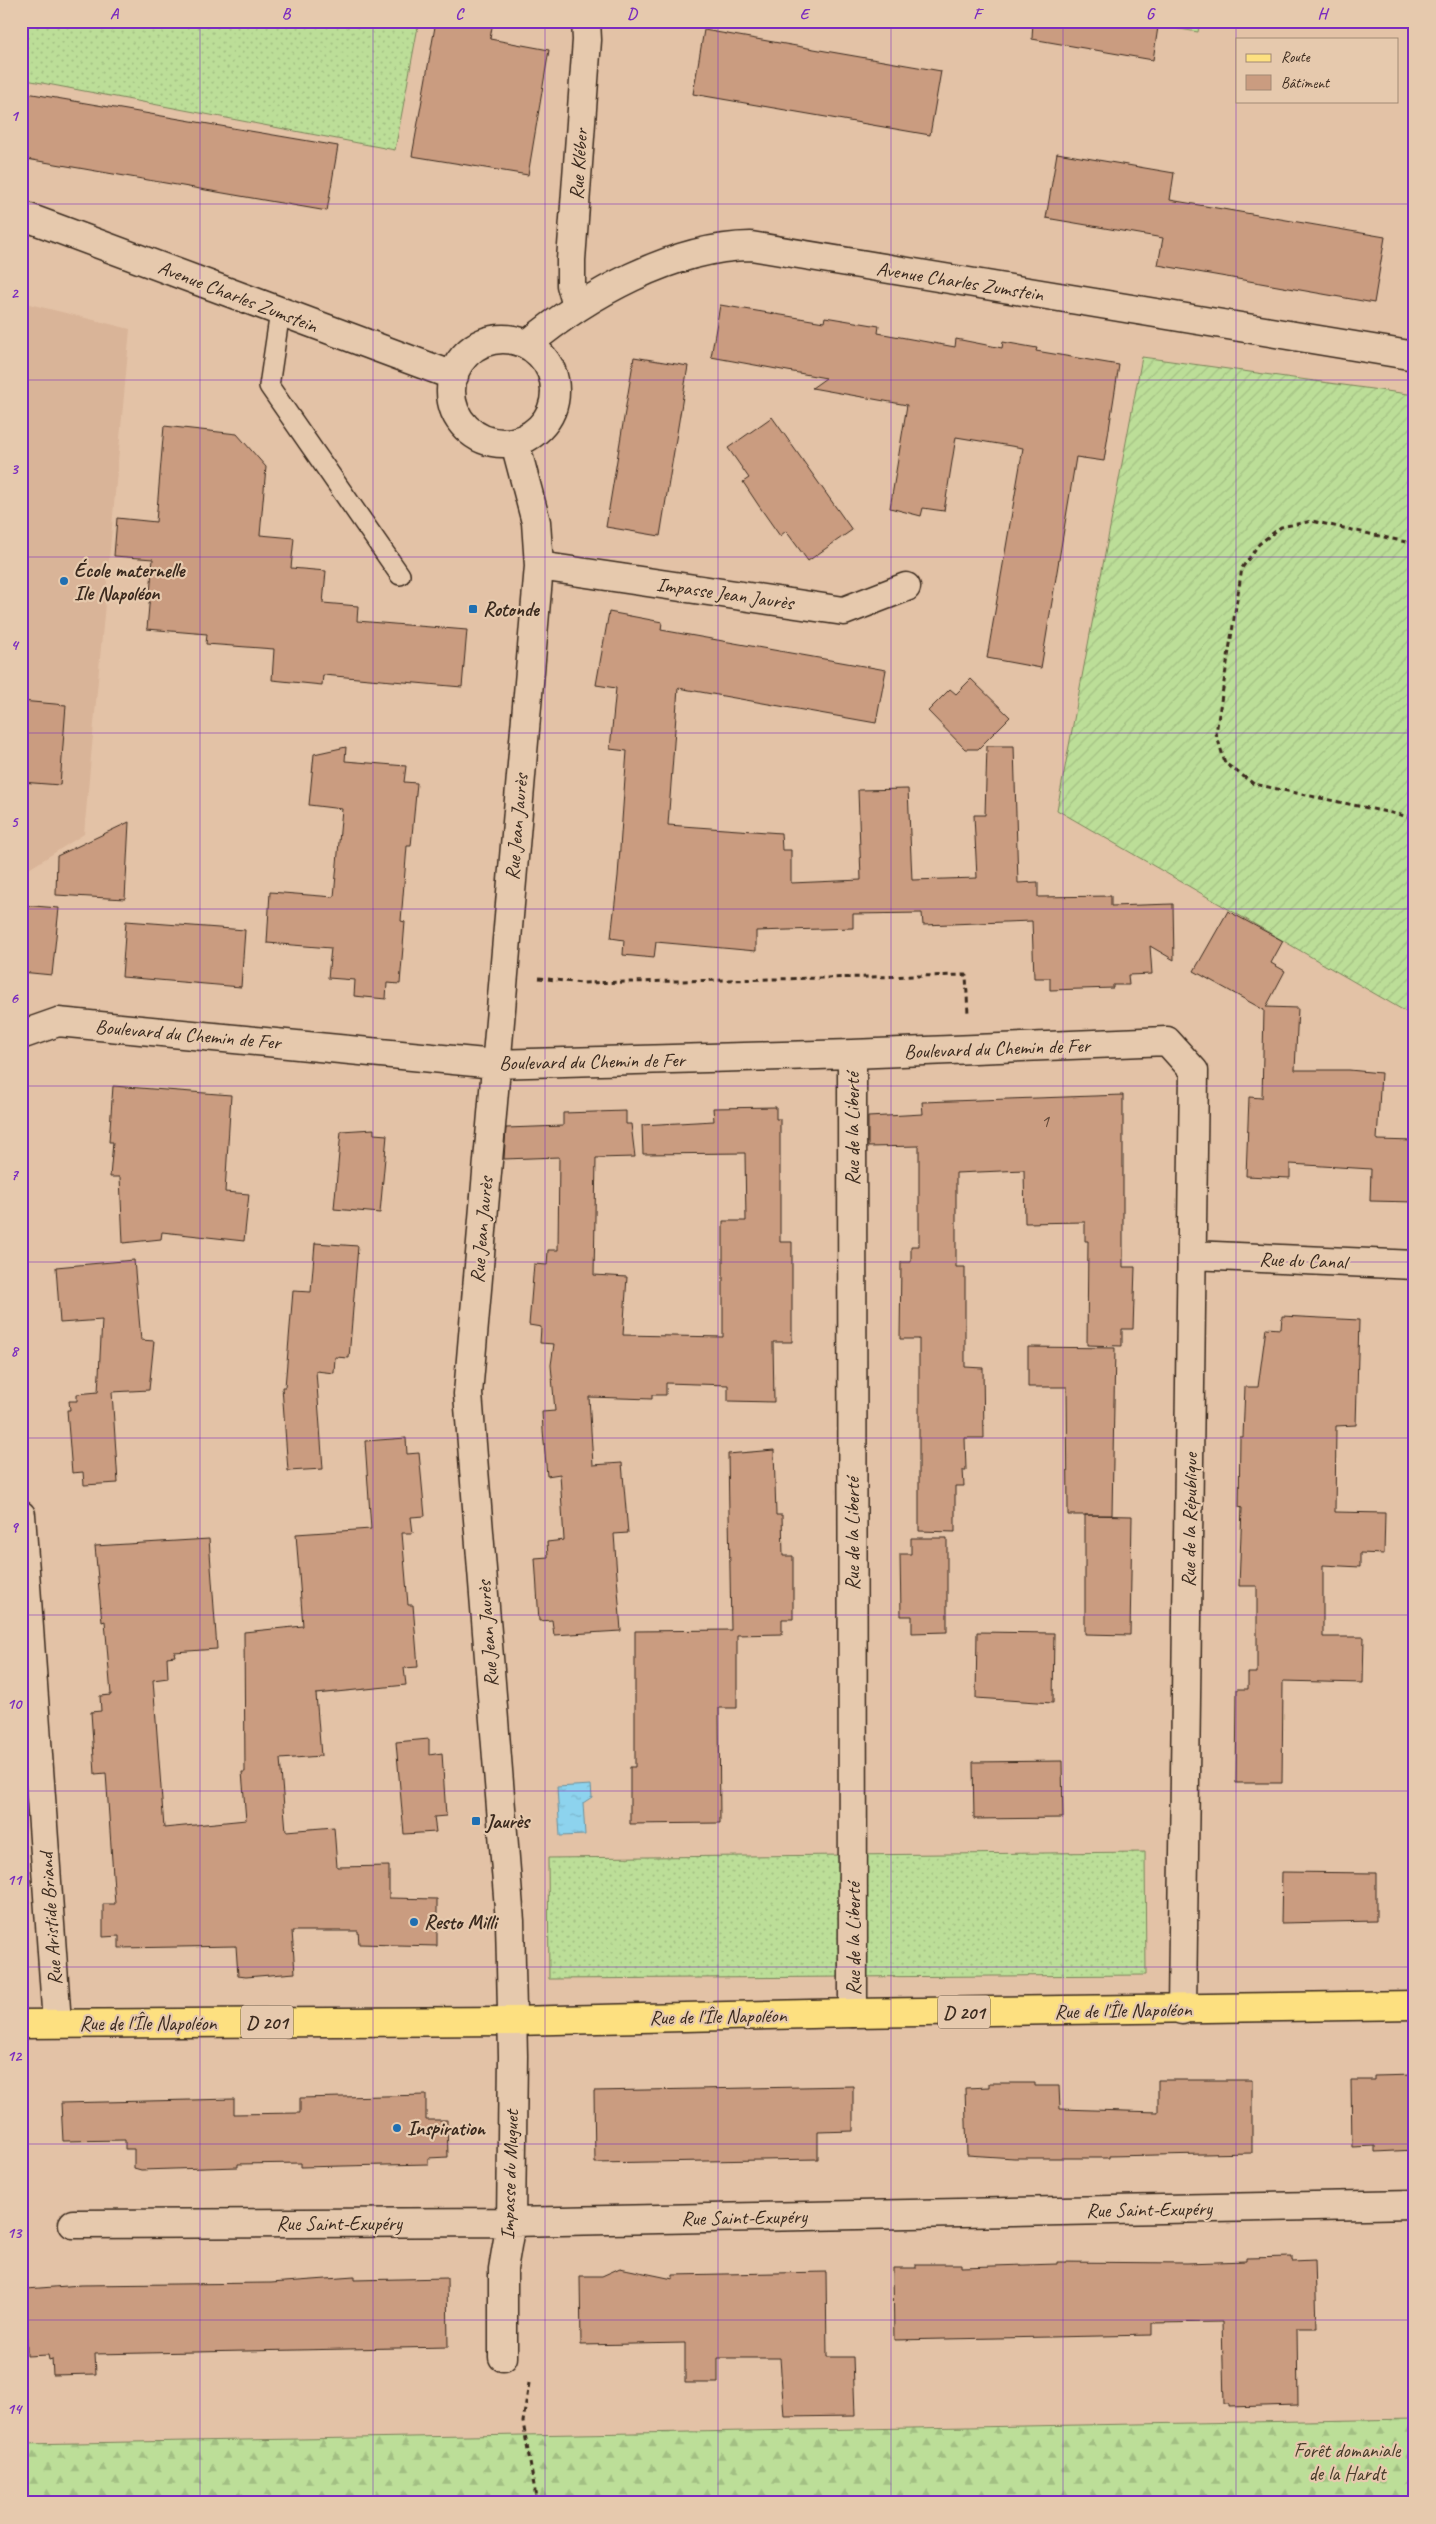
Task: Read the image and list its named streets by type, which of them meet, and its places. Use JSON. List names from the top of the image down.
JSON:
{
  "streets": {
    "main road": ["Rue de l'Île Napoléon", "D 201"],
    "street": [
      "Rue Kléber",
      "Avenue Charles Zumstein",
      "Impasse Jean Jaurès",
      "Rue Jean Jaurès",
      "Boulevard du Chemin de Fer",
      "Rue de la Liberté",
      "Rue du Canal",
      "Rue de la République",
      "Rue Aristide Briand",
      "Impasse du Muguet",
      "Rue Saint-Exupéry"
    ]
  },
  "crossings": [
    ["Rue Kléber", "Avenue Charles Zumstein"],
    ["Avenue Charles Zumstein", "Rue Jean Jaurès"],
    ["Impasse Jean Jaurès", "Rue Jean Jaurès"],
    ["Rue Jean Jaurès", "Boulevard du Chemin de Fer"],
    ["Rue Jean Jaurès", "Rue de l'Île Napoléon"],
    ["Rue Jean Jaurès", "Impasse du Muguet"],
    ["Boulevard du Chemin de Fer", "Rue de la Liberté"],
    ["Boulevard du Chemin de Fer", "Rue de la République"],
    ["Rue de la Liberté", "Rue de l'Île Napoléon"],
    ["Rue du Canal", "Rue de la République"],
    ["Rue de la République", "Rue de l'Île Napoléon"],
    ["Rue Aristide Briand", "Rue de l'Île Napoléon"],
    ["Rue de l'Île Napoléon", "Impasse du Muguet"],
    ["Impasse du Muguet", "Rue Saint-Exupéry"]
  ],
  "parks": ["Forêt domaniale de la Hardt"],
  "places": {
    "other": ["École maternelle Ile Napoléon", "Resto Milli", "Inspiration"],
    "transit": ["Rotonde", "Jaurès"]
  },
  "house_numbers": ["1"],
  "legend": ["Route", "Bâtiment"],
  "grid": {
    "columns": [
      "A",
      "B",
      "C",
      "D",
      "E",
      "F",
      "G",
      "H"
    ],
    "rows": [
      "1",
      "2",
      "3",
      "4",
      "5",
      "6",
      "7",
      "8",
      "9",
      "10",
      "11",
      "12",
      "13",
      "14"
    ]
  }
}
